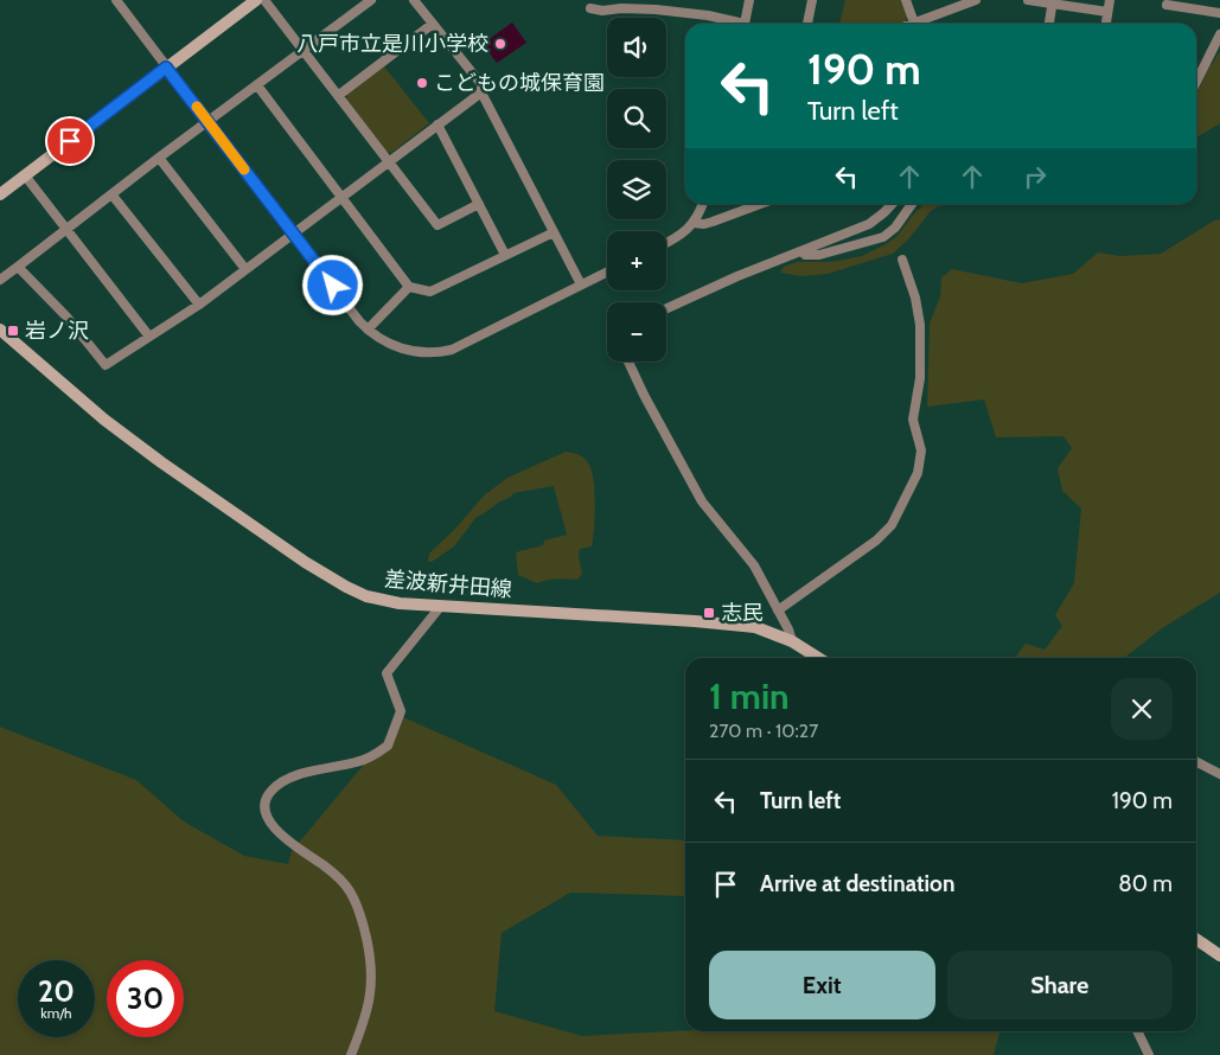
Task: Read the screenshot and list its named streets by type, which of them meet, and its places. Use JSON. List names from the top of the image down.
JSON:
{
  "streets": {
    "main road": ["差波新井田線"]
  },
  "places": {
    "other": ["八戸市立是川小学校", "こどもの城保育園"],
    "transit": ["岩ノ沢", "志民"]
  },
  "page": {
    "map_buttons": ["+", "−"],
    "turn": ["190 m", "Turn left"],
    "heading": ["1 min", "270 m · 10:27"],
    "list": [
      {
        "name": "Turn left",
        "value": "190 m"
      },
      {
        "name": "Arrive at destination",
        "value": "80 m"
      }
    ],
    "buttons": ["Exit", "Share"],
    "speed": "20 km/h",
    "limit": "30"
  }
}
